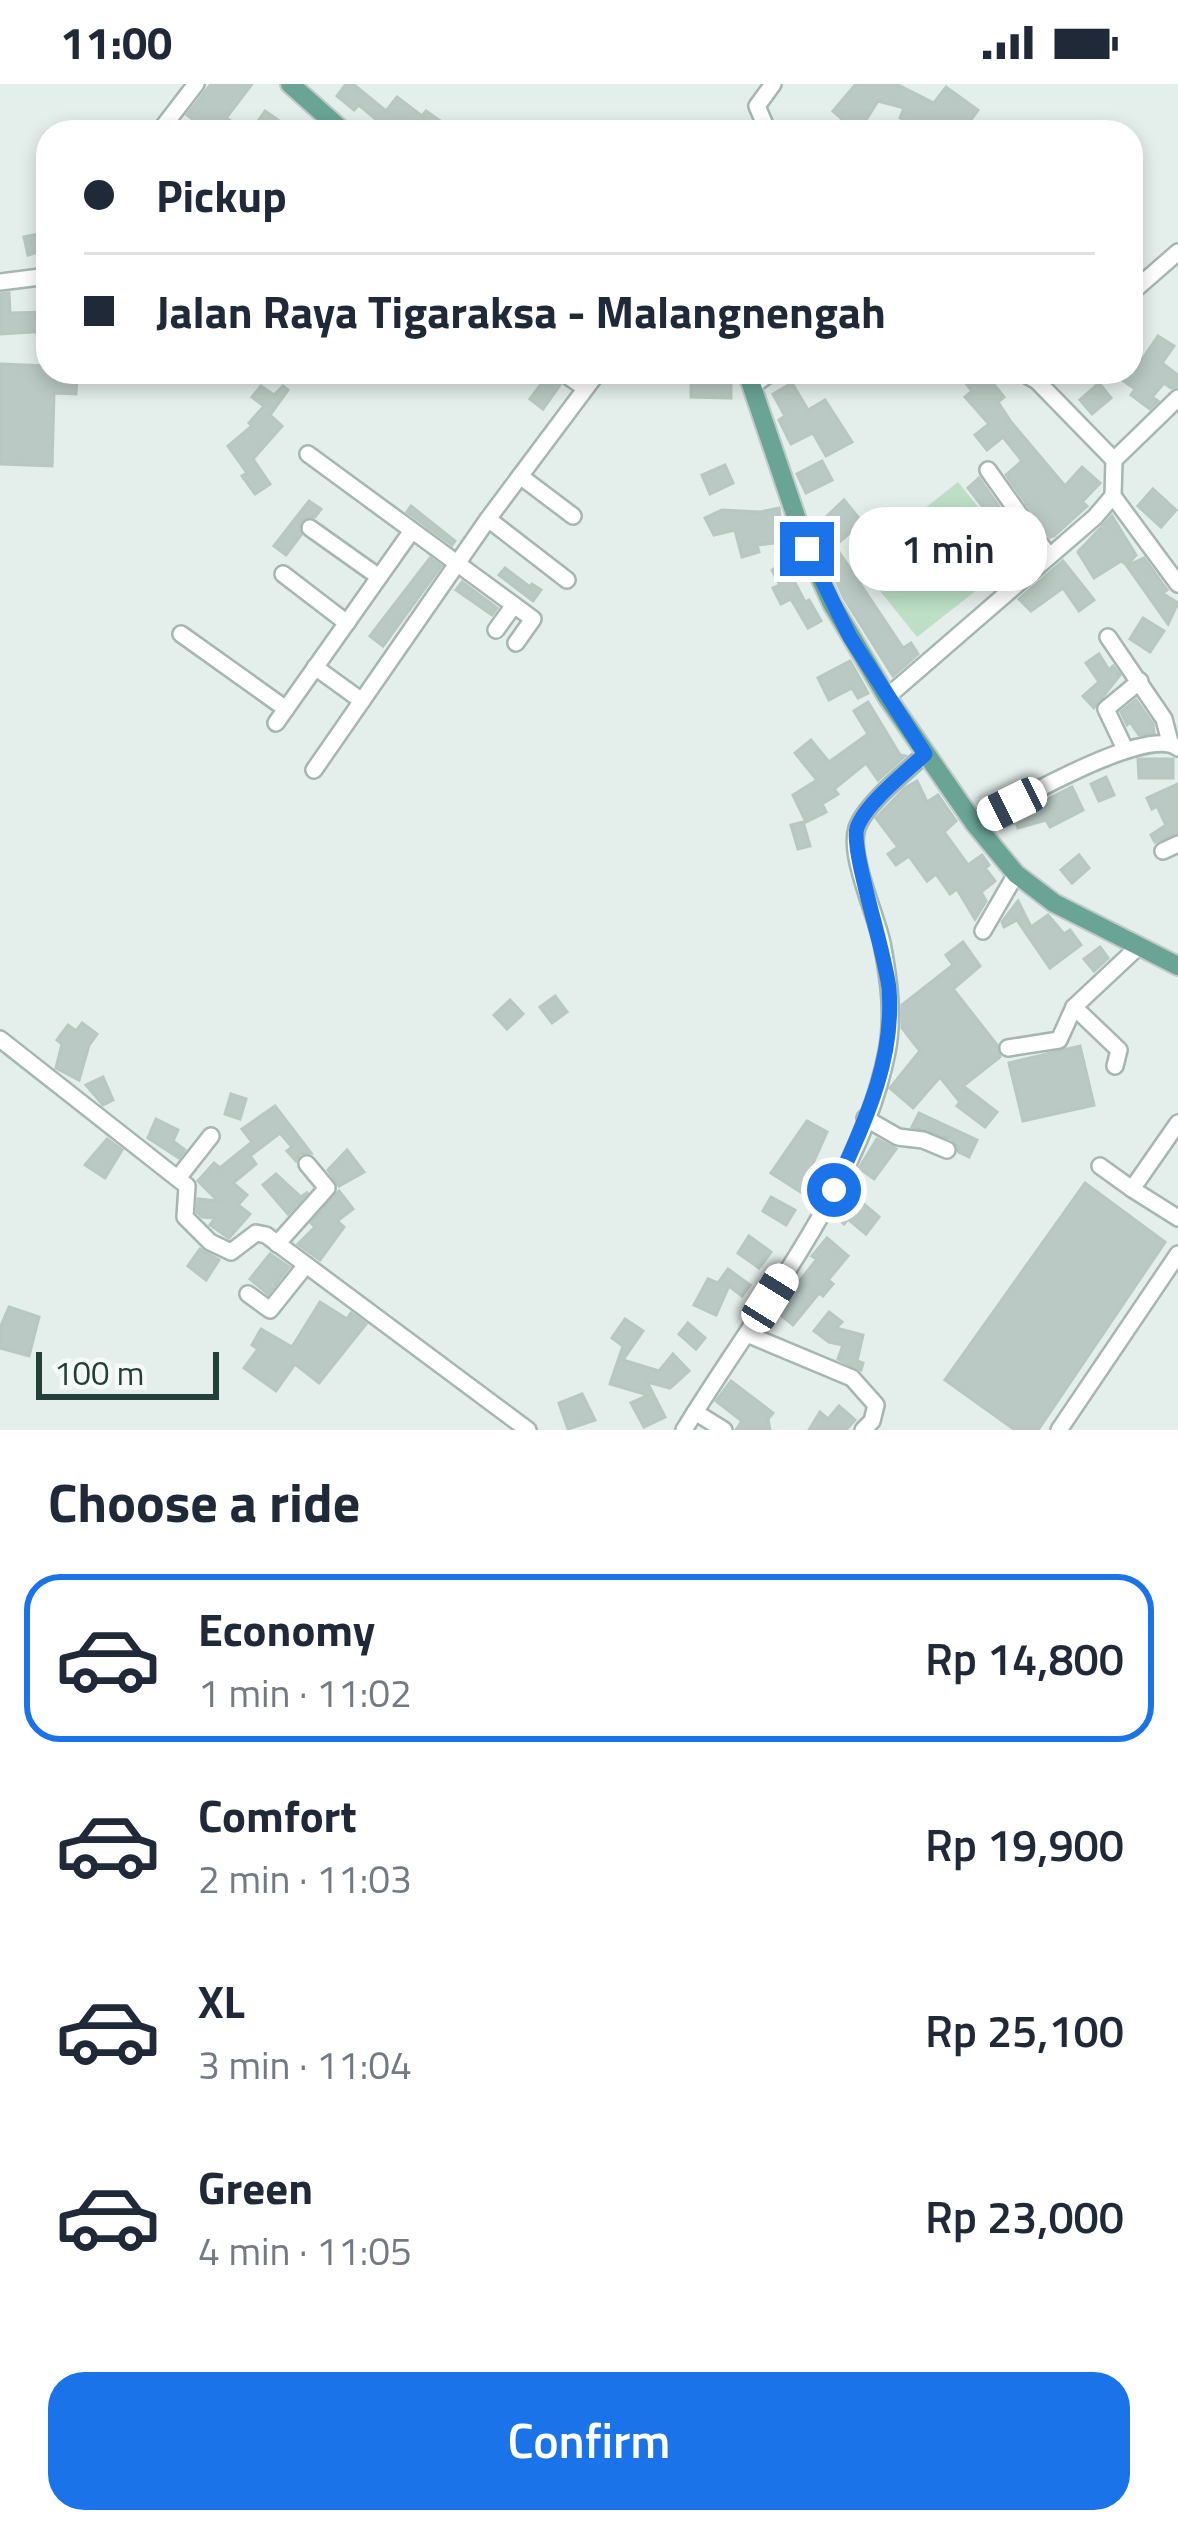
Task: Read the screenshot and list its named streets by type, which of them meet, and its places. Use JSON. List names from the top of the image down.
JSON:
{
  "scale_bar": "100 m",
  "page": {
    "status": "11:00",
    "banner": ["Pickup", "Jalan Raya Tigaraksa - Malangnengah"],
    "bubble": "1 min",
    "scale": "100 m",
    "heading": "Choose a ride",
    "list": [
      {
        "name": "Economy",
        "note": "1 min · 11:02",
        "value": "Rp 14,800"
      },
      {
        "name": "Comfort",
        "note": "2 min · 11:03",
        "value": "Rp 19,900"
      },
      {
        "name": "XL",
        "note": "3 min · 11:04",
        "value": "Rp 25,100"
      },
      {
        "name": "Green",
        "note": "4 min · 11:05",
        "value": "Rp 23,000"
      }
    ],
    "buttons": "Confirm"
  }
}
